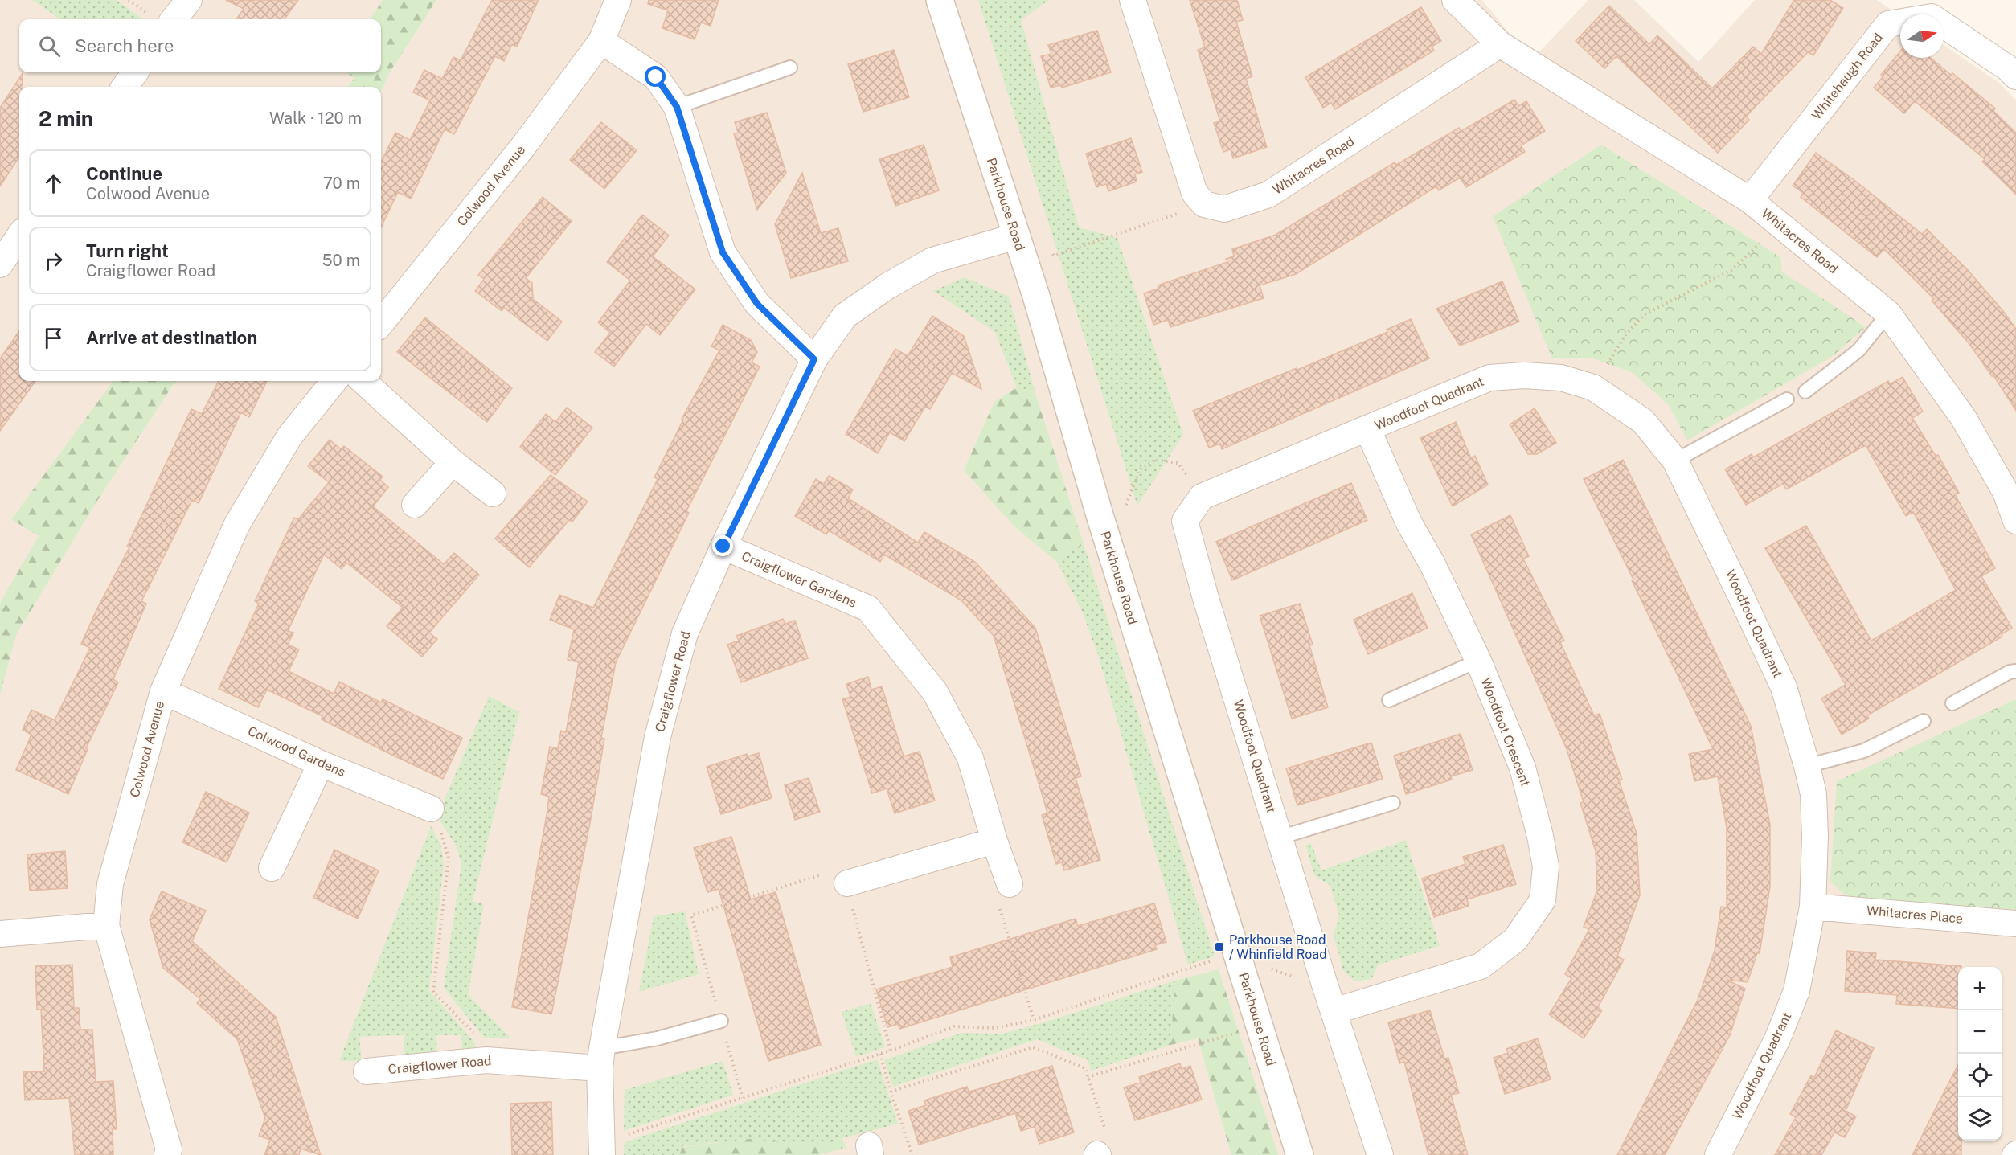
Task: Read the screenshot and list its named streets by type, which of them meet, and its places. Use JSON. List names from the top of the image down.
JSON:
{
  "streets": {
    "main road": ["Parkhouse Road"],
    "street": [
      "Whitehaugh Road",
      "Whitacres Road",
      "Colwood Avenue",
      "Woodfoot Quadrant",
      "Craigflower Gardens",
      "Craigflower Road",
      "Woodfoot Crescent",
      "Colwood Gardens",
      "Whitacres Place"
    ]
  },
  "crossings": [
    ["Whitehaugh Road", "Whitacres Road"],
    ["Colwood Avenue", "Colwood Gardens"],
    ["Parkhouse Road", "Craigflower Road"],
    ["Woodfoot Quadrant", "Woodfoot Crescent"],
    ["Woodfoot Quadrant", "Whitacres Place"],
    ["Craigflower Gardens", "Craigflower Road"]
  ],
  "places": {
    "transit": ["Parkhouse Road / Whinfield Road"]
  },
  "north": "right",
  "page": {
    "search": "Search here",
    "heading": ["2 min", "Walk · 120 m"],
    "list": [
      ["Continue", "Colwood Avenue", "70 m"],
      ["Turn right", "Craigflower Road", "50 m"],
      "Arrive at destination"
    ],
    "map_buttons": ["+", "−"]
  }
}
